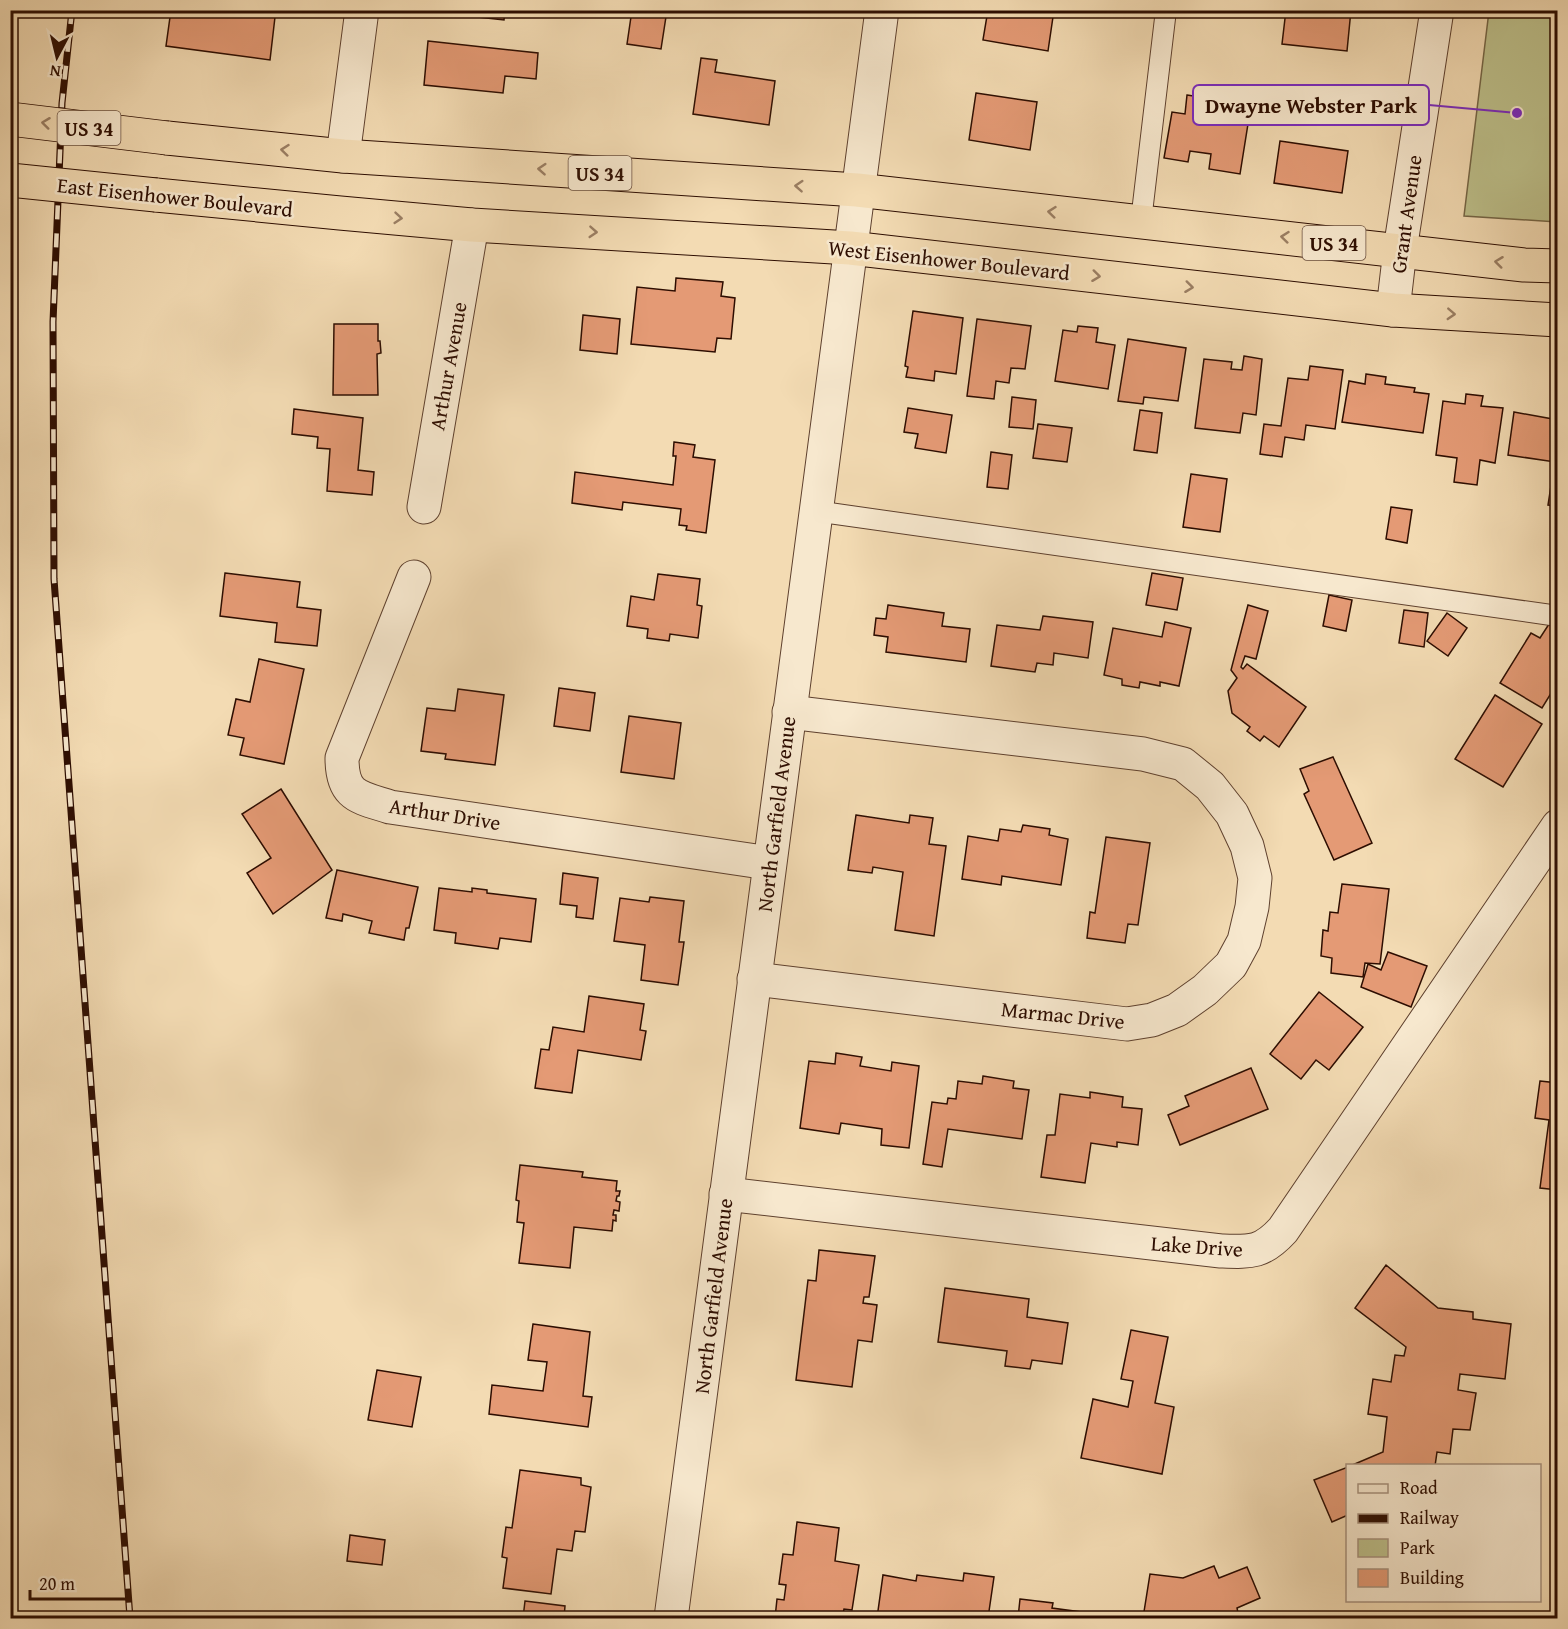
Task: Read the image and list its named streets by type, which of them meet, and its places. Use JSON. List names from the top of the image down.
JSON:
{
  "streets": {
    "highway": ["US 34", "East Eisenhower Boulevard", "West Eisenhower Boulevard"],
    "street": [
      "Grant Avenue",
      "Arthur Avenue",
      "Arthur Drive",
      "North Garfield Avenue",
      "Marmac Drive",
      "Lake Drive"
    ]
  },
  "crossings": [
    ["US 34", "Grant Avenue"],
    ["US 34", "North Garfield Avenue"],
    ["East Eisenhower Boulevard", "West Eisenhower Boulevard"],
    ["Grant Avenue", "West Eisenhower Boulevard"],
    ["West Eisenhower Boulevard", "Arthur Avenue"],
    ["West Eisenhower Boulevard", "North Garfield Avenue"],
    ["Arthur Drive", "North Garfield Avenue"],
    ["North Garfield Avenue", "Marmac Drive"],
    ["North Garfield Avenue", "Lake Drive"]
  ],
  "places": ["Dwayne Webster Park"],
  "legend": [
    "Road",
    "Railway",
    "Park",
    "Building"
  ],
  "scale_bar": "20 m",
  "north": "bottom"
}
